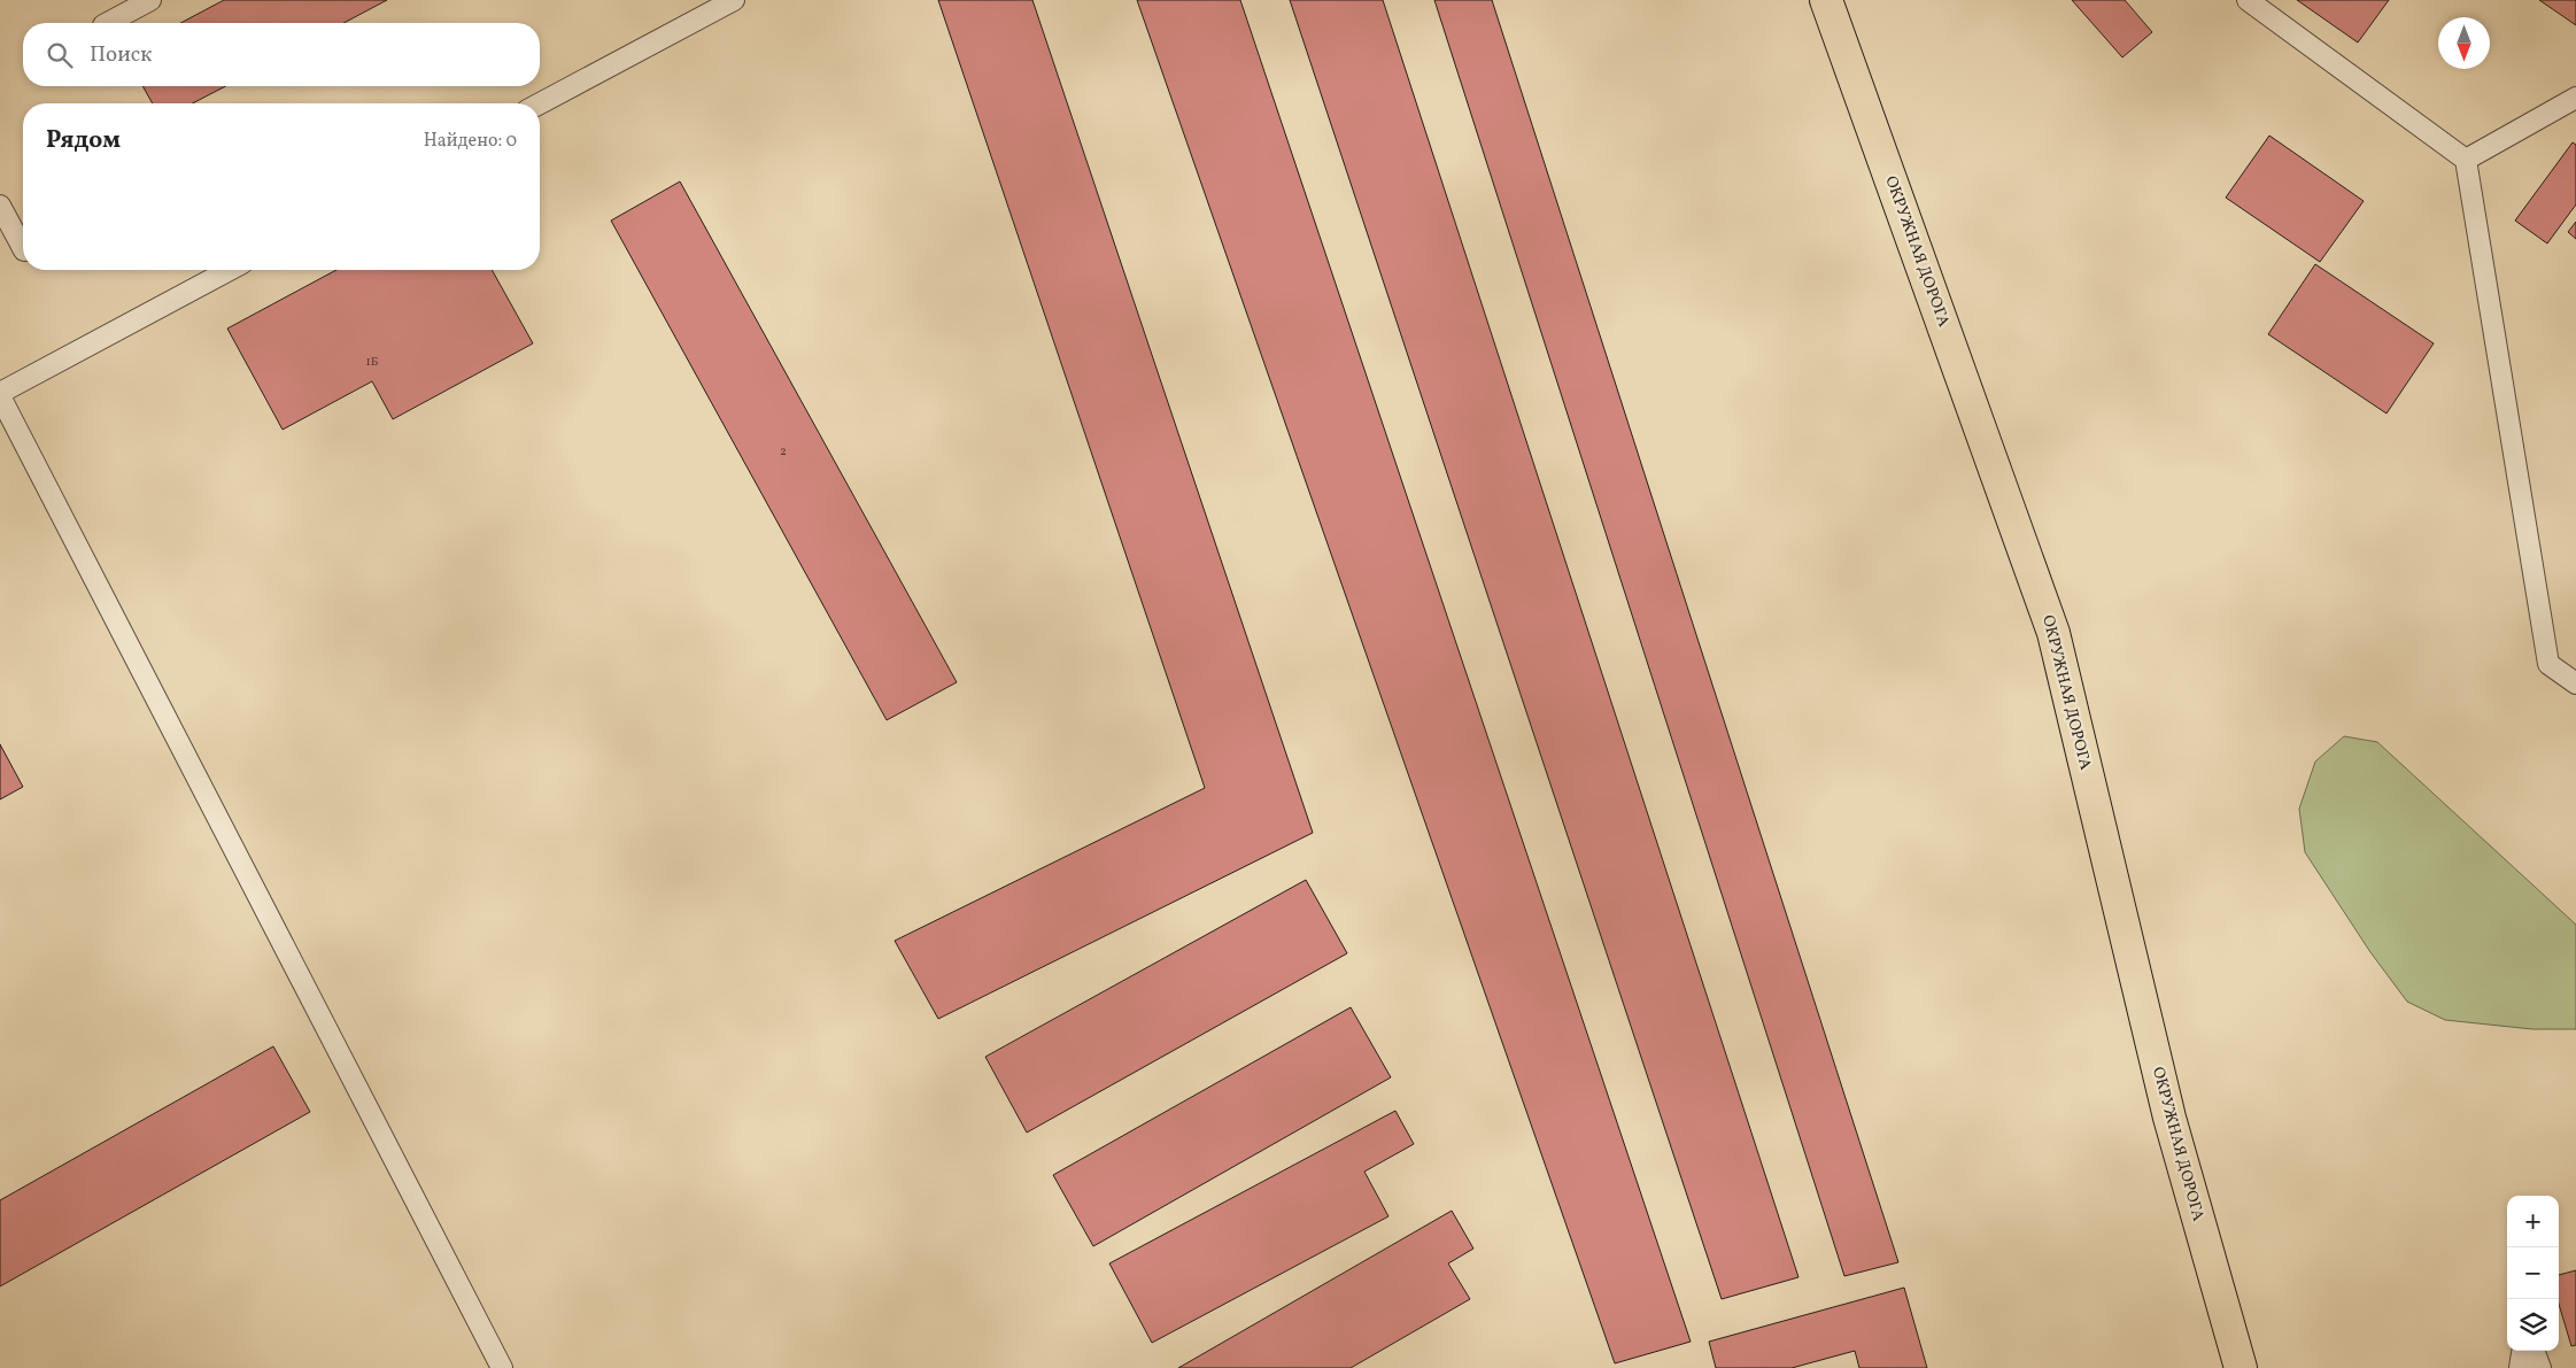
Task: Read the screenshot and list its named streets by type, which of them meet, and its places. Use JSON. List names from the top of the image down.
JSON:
{
  "streets": {
    "highway": ["ОКРУЖНАЯ ДОРОГА"]
  },
  "house_numbers": ["1Б", "2"],
  "north": "bottom",
  "page": {
    "search": "Поиск",
    "heading": ["Рядом", "Найдено: 0"],
    "map_buttons": ["+", "−"]
  }
}
